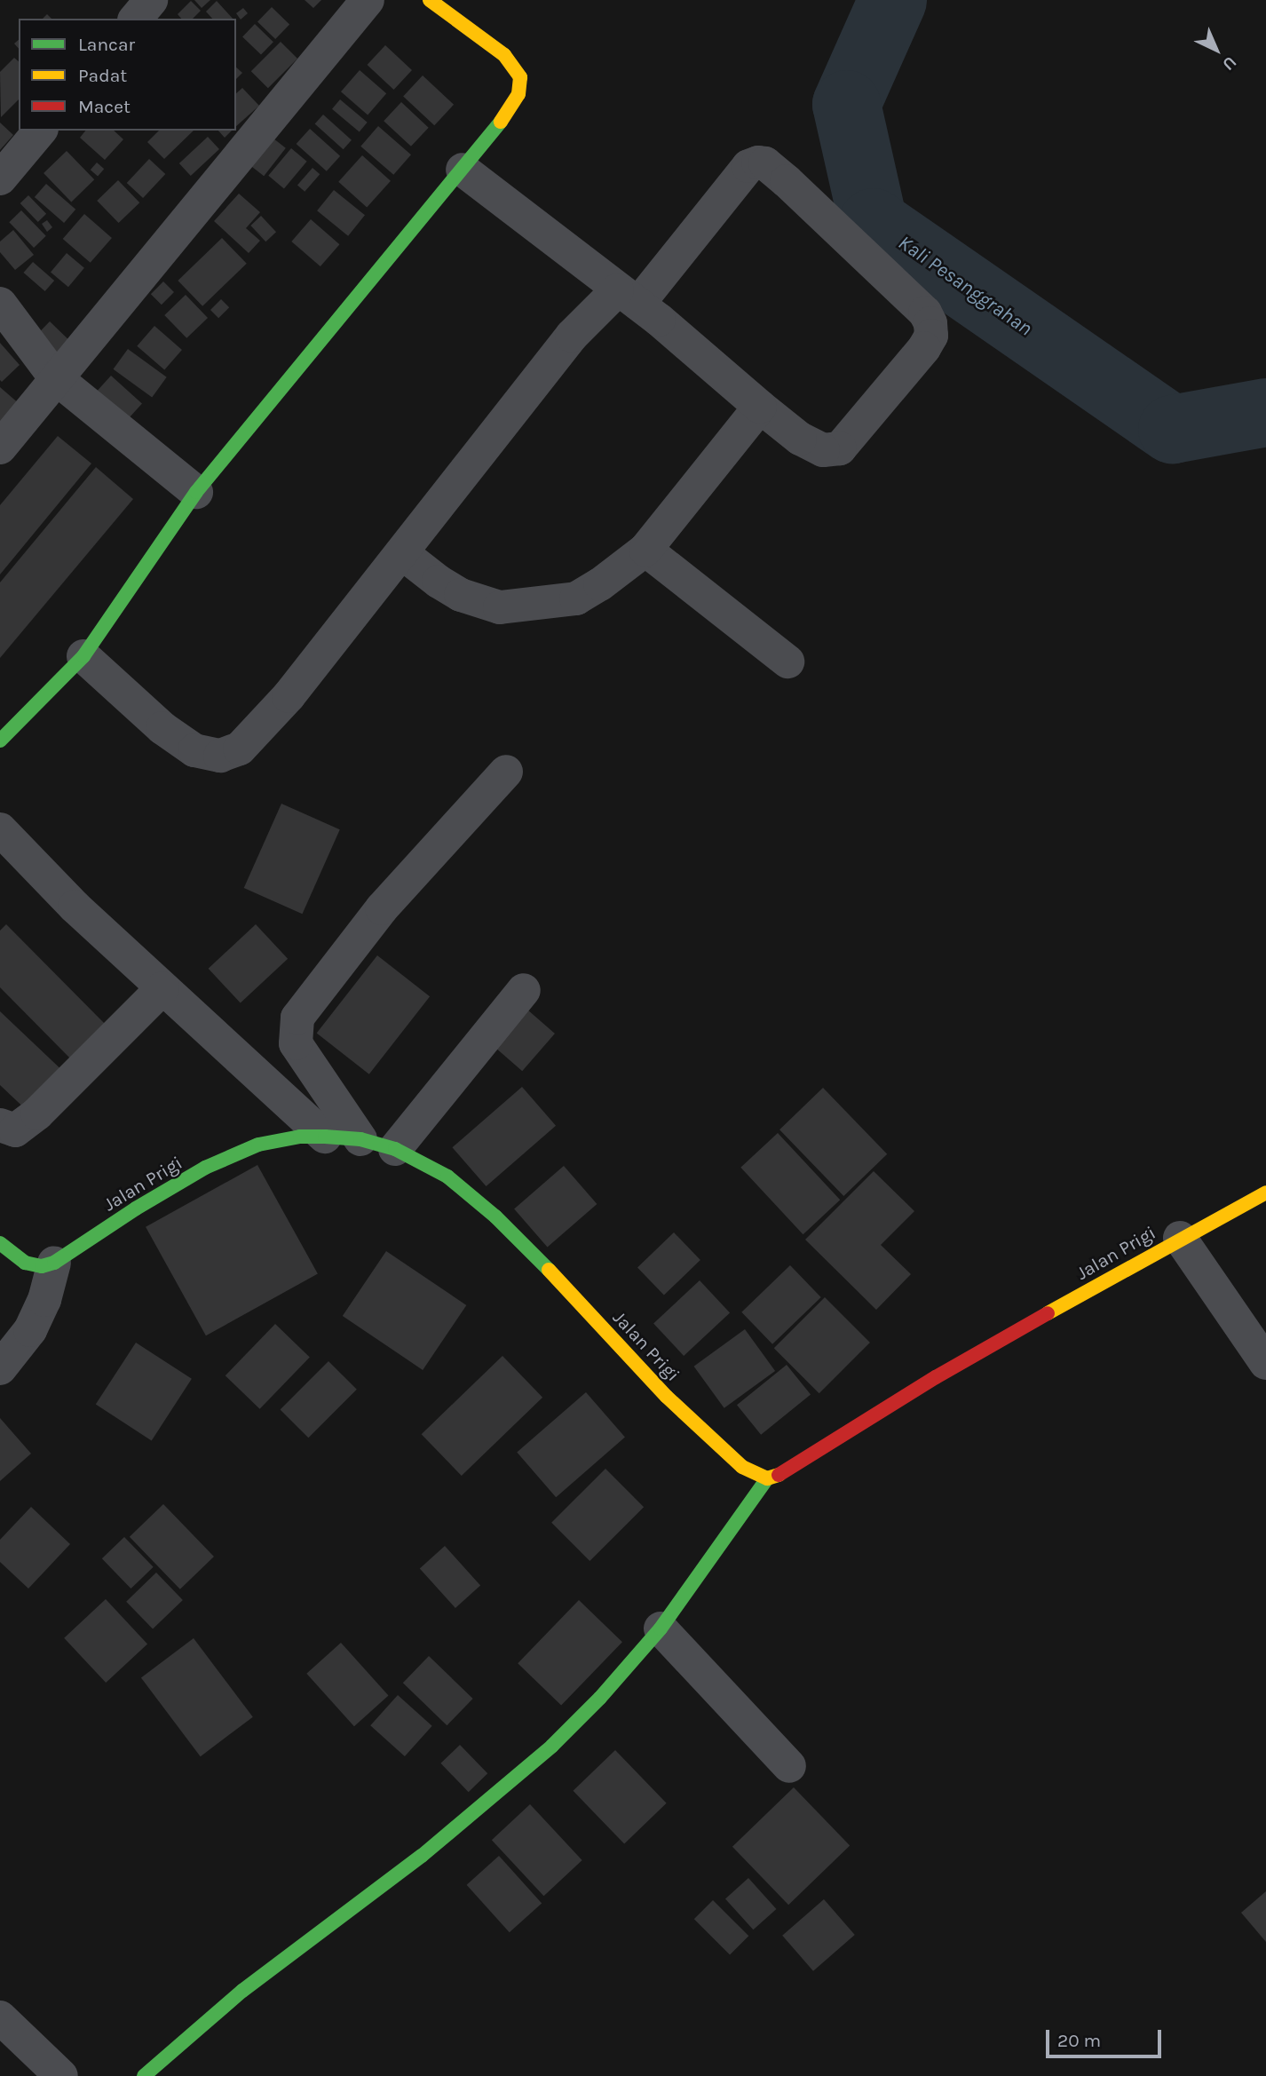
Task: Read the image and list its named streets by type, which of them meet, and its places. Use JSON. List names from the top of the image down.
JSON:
{
  "streets": {
    "street": ["Jalan Prigi"]
  },
  "water": ["Kali Pesanggrahan"],
  "legend": ["Lancar", "Padat", "Macet"],
  "scale_bar": "20 m",
  "north": "bottom right"
}
